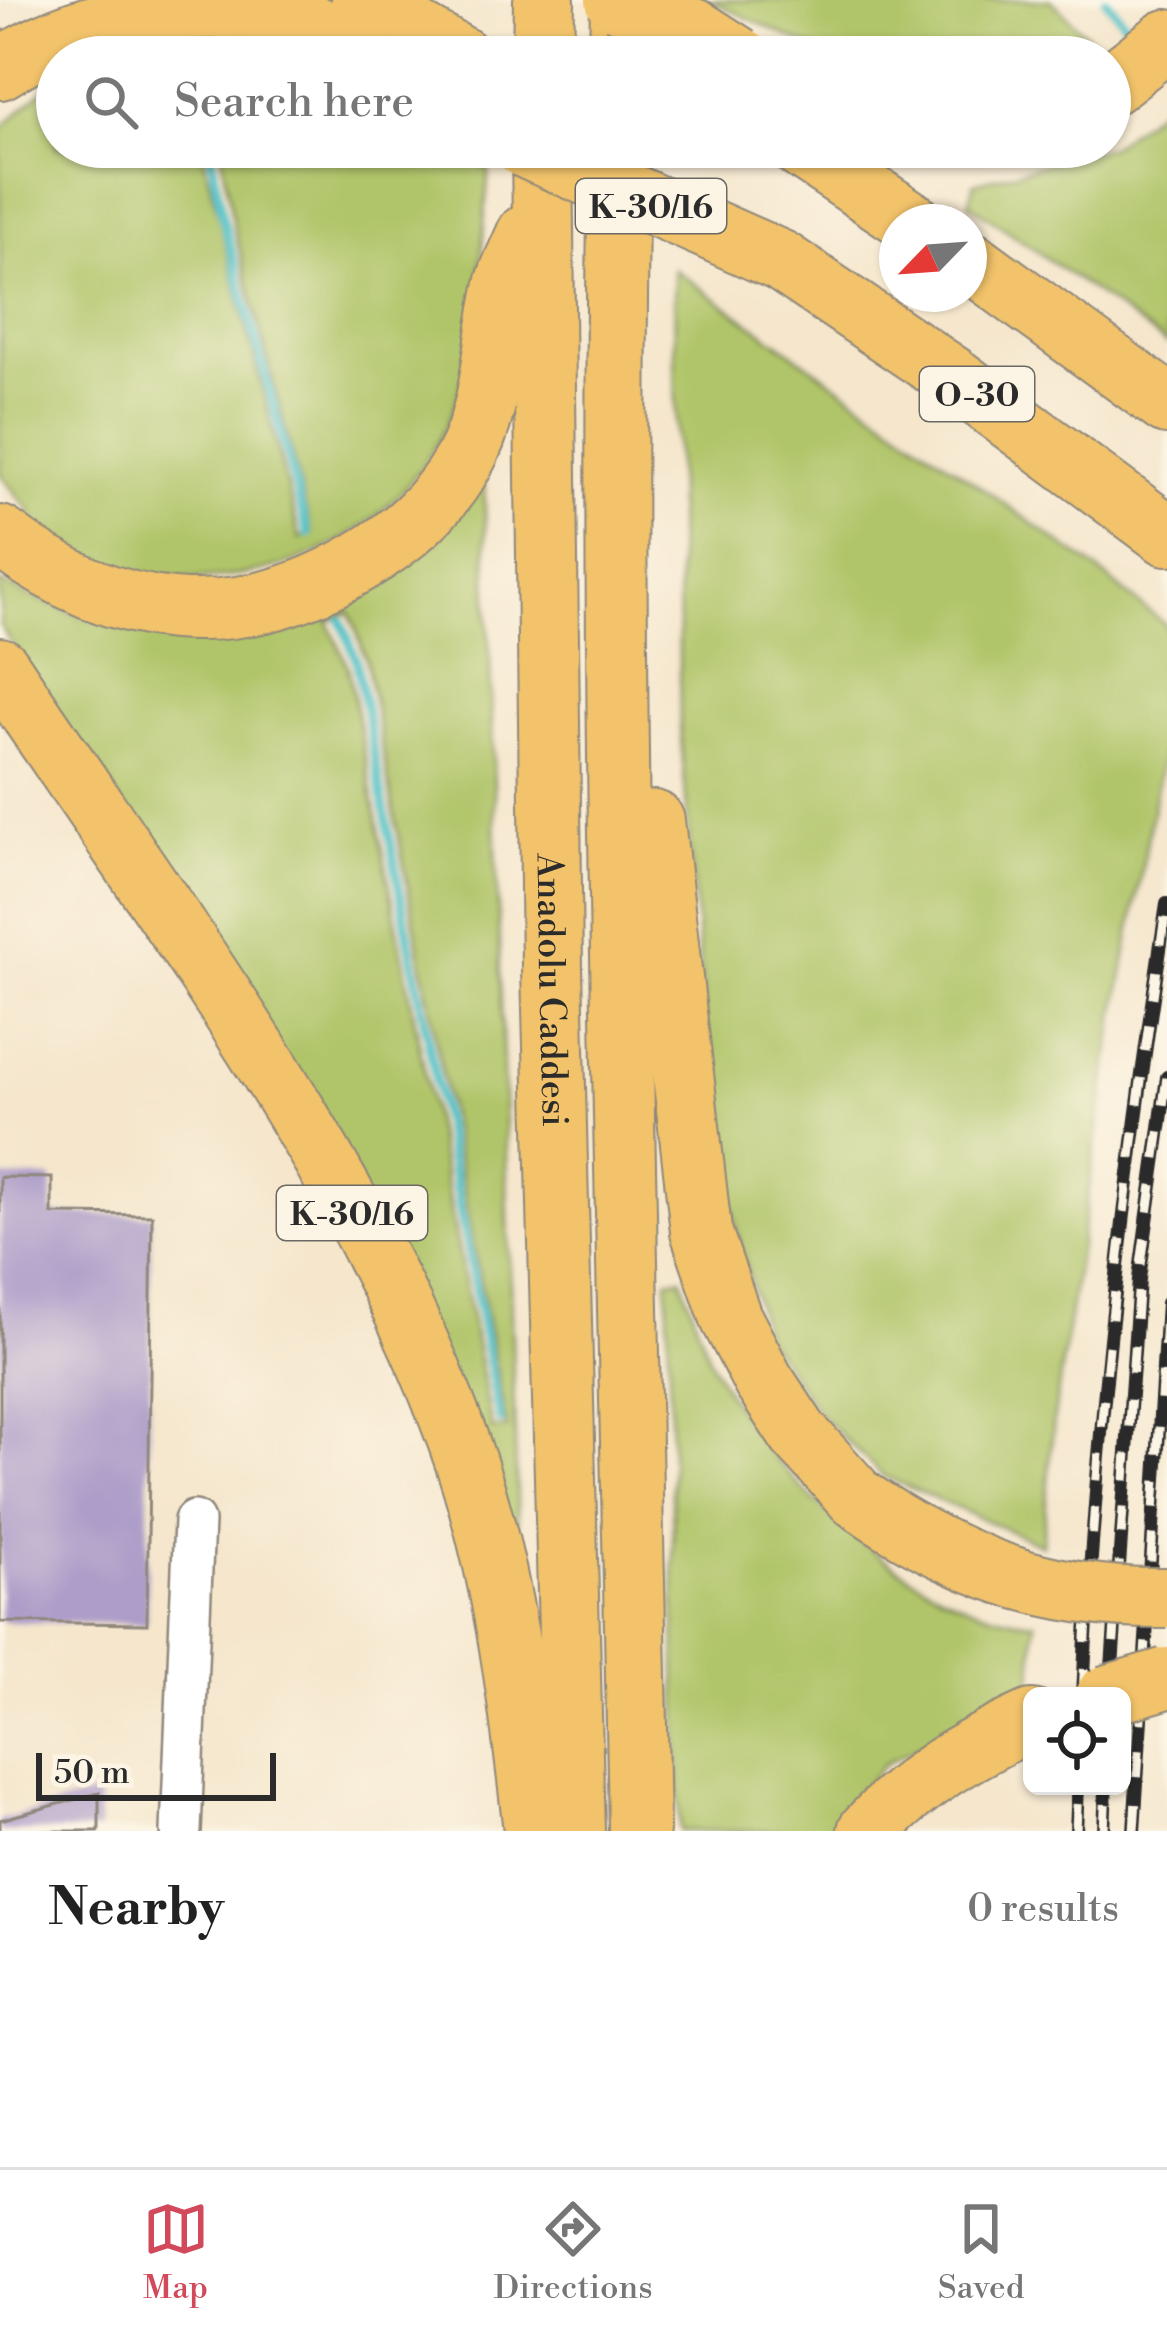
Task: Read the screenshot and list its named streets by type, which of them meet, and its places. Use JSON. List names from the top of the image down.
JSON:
{
  "streets": {
    "highway": ["K-30/16", "O-30", "Anadolu Caddesi"]
  },
  "crossings": [
    ["K-30/16", "O-30"]
  ],
  "scale_bar": "50 m",
  "north": "bottom left",
  "page": {
    "search": "Search here",
    "scale": "50 m",
    "heading": ["Nearby", "0 results"],
    "nav": ["Map", "Directions", "Saved"]
  }
}
